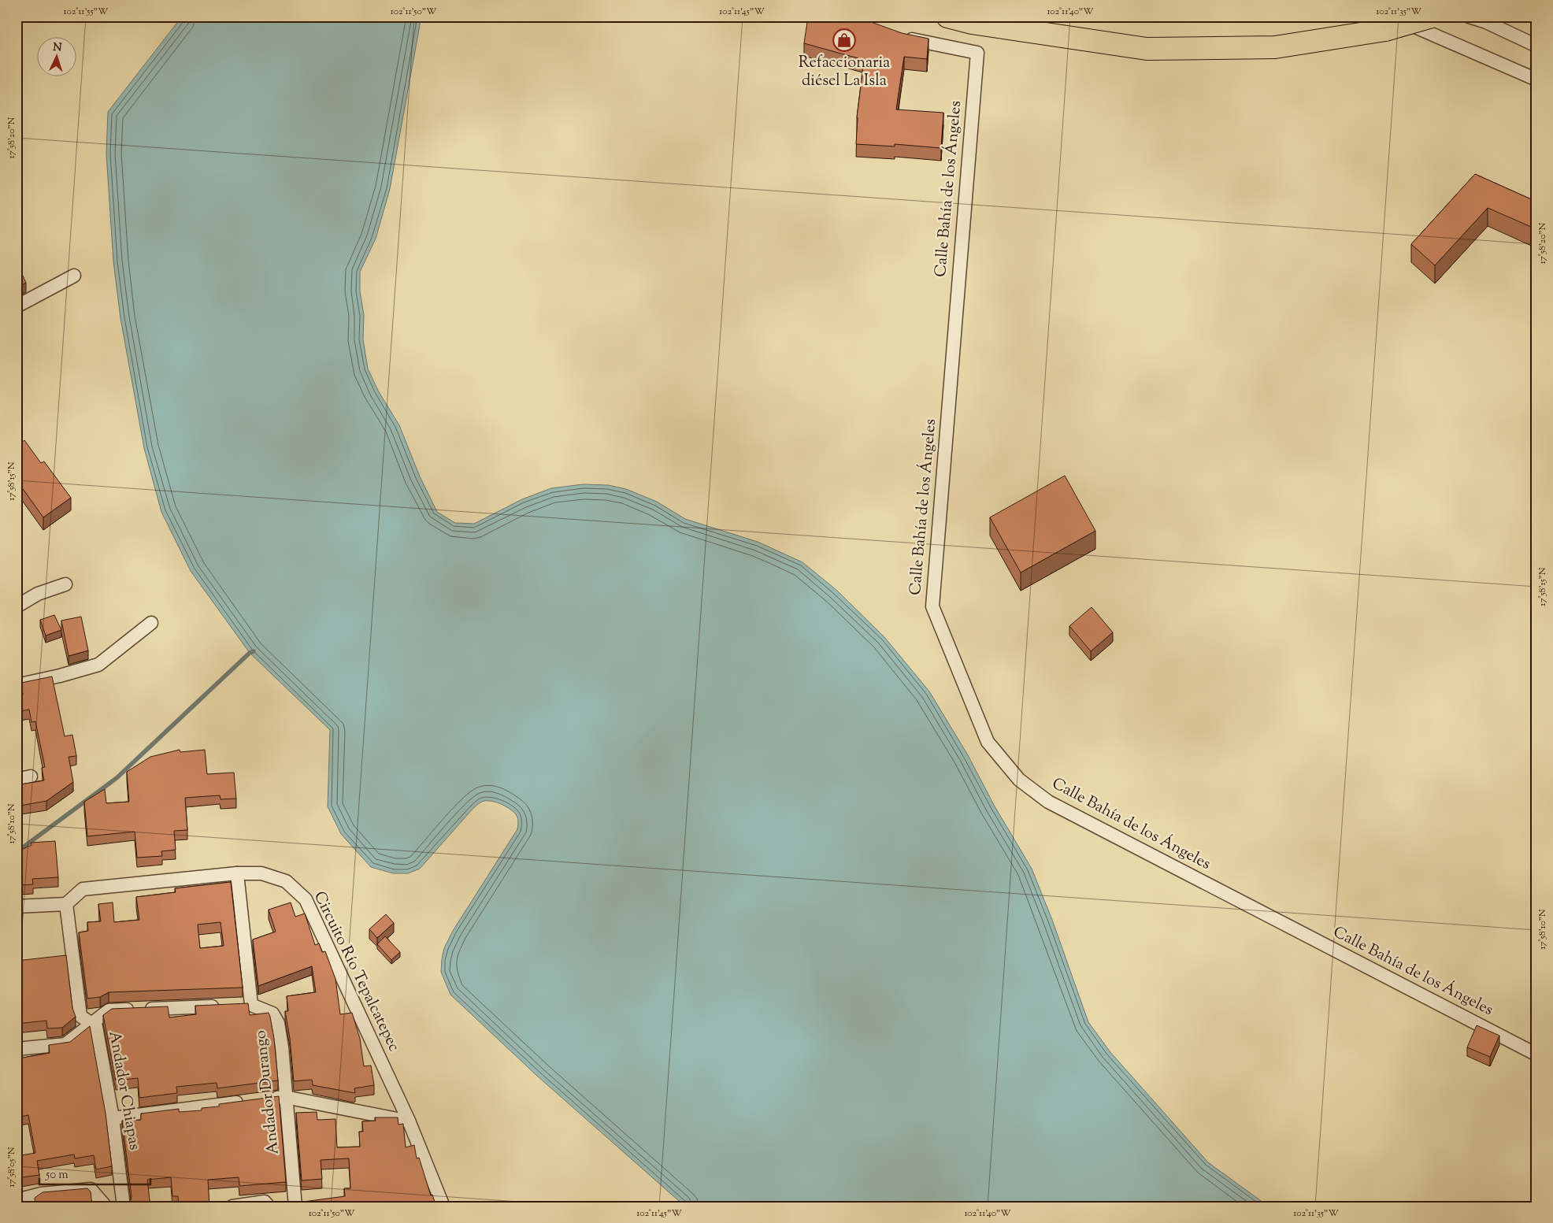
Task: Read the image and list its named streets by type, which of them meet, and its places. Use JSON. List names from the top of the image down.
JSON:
{
  "streets": {
    "street": [
      "Calle Bahía de los Ángeles",
      "Circuito Río Tepalcatepec",
      "Andador Chiapas",
      "Andador Durango"
    ]
  },
  "crossings": [
    ["Circuito Río Tepalcatepec", "Andador Chiapas"]
  ],
  "places": {
    "shop": ["Refaccionaria diésel La Isla"]
  },
  "scale_bar": "50 m",
  "north": "top",
  "coordinates": [
    "102°11'55\"W",
    "102°11'50\"W",
    "102°11'45\"W",
    "102°11'40\"W",
    "102°11'35\"W",
    "17°58'20\"N",
    "17°58'15\"N",
    "17°58'10\"N",
    "17°58'05\"N"
  ]
}
